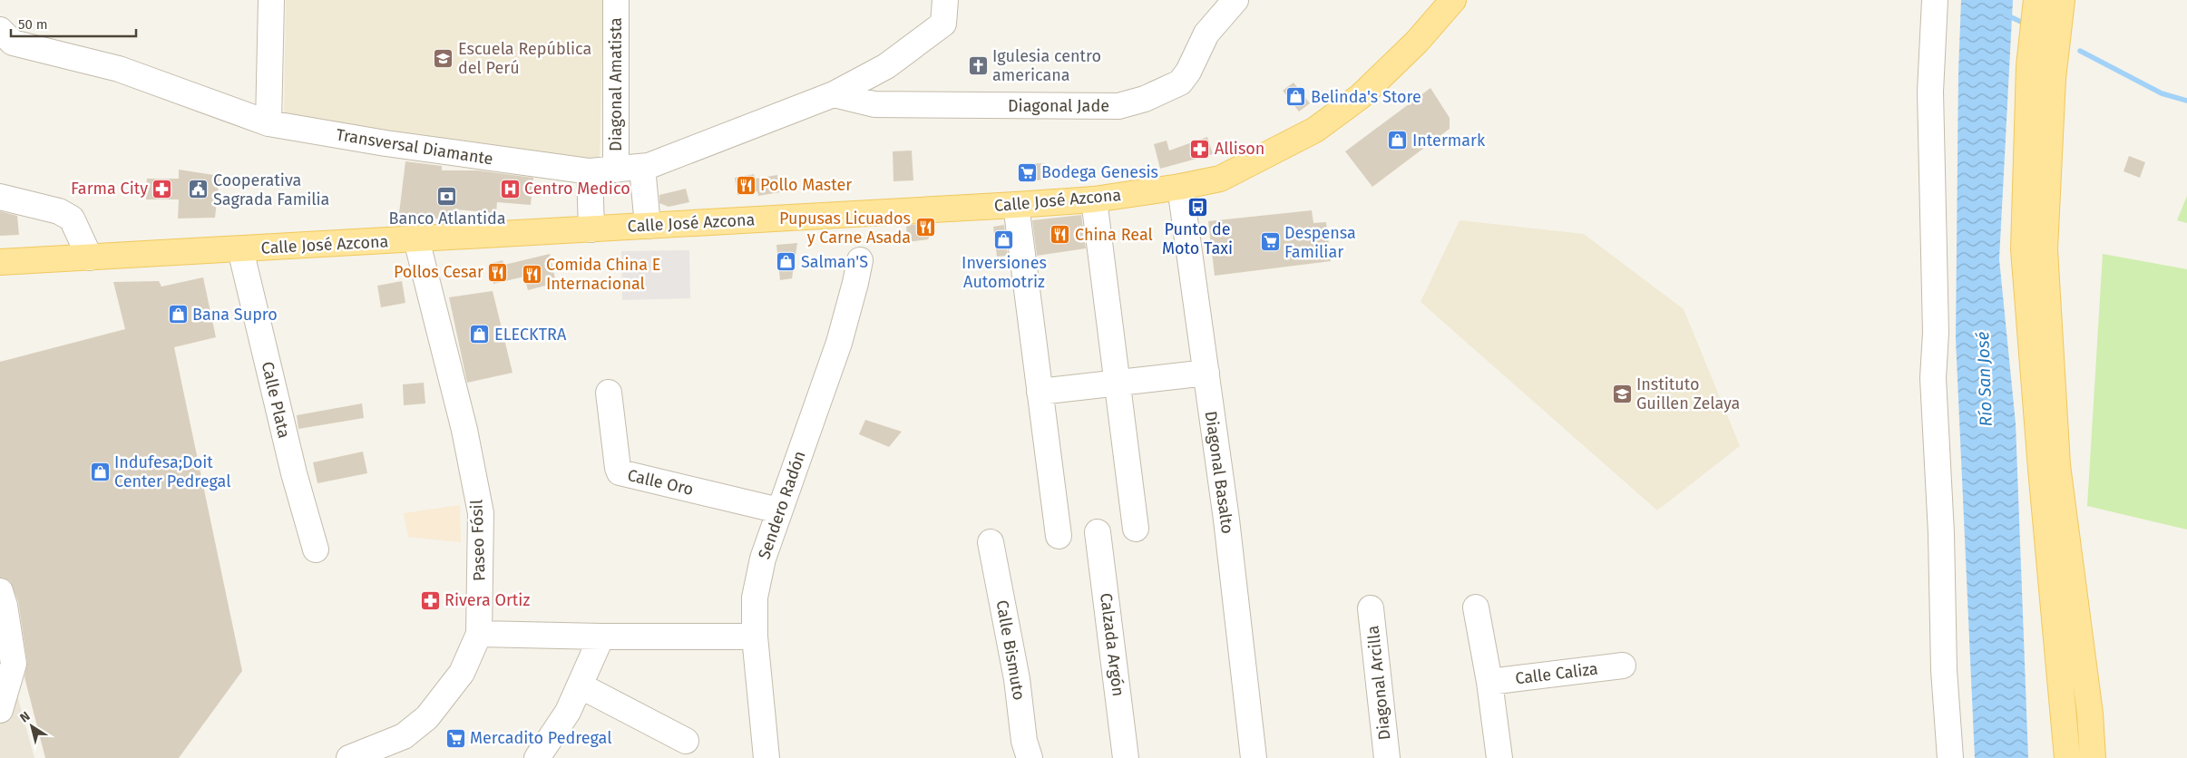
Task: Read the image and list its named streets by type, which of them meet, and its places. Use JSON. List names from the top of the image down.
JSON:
{
  "streets": {
    "main road": ["Calle José Azcona"],
    "street": [
      "Diagonal Amatista",
      "Diagonal Jade",
      "Transversal Diamante",
      "Calle Plata",
      "Diagonal Basalto",
      "Calle Oro",
      "Sendero Radón",
      "Paseo Fósil",
      "Calzada Argón",
      "Calle Bismuto",
      "Calle Caliza",
      "Diagonal Arcilla"
    ]
  },
  "crossings": [
    ["Diagonal Amatista", "Transversal Diamante"],
    ["Diagonal Amatista", "Calle José Azcona"],
    ["Diagonal Jade", "Transversal Diamante"],
    ["Calle José Azcona", "Calle Plata"],
    ["Calle José Azcona", "Diagonal Basalto"],
    ["Calle José Azcona", "Paseo Fósil"],
    ["Calle Oro", "Sendero Radón"]
  ],
  "water": ["Río San José"],
  "places": {
    "school or university": ["Escuela República del Perú", "Instituto Guillen Zelaya"],
    "church": ["Igulesia centro americana"],
    "shop": [
      "Belinda's Store",
      "Intermark",
      "Inversiones Automotriz",
      "Salman'S",
      "Bana Supro",
      "ELECKTRA",
      "Indufesa;Doit Center Pedregal"
    ],
    "pharmacy": ["Allison", "Farma City", "Rivera Ortiz"],
    "supermarket": ["Bodega Genesis", "Despensa Familiar", "Mercadito Pedregal"],
    "restaurant": [
      "Pollo Master",
      "Pupusas Licuados y Carne Asada",
      "China Real",
      "Pollos Cesar",
      "Comida China E Internacional"
    ],
    "hospital": ["Centro Medico"],
    "public building": ["Cooperativa Sagrada Familia"],
    "bank": ["Banco Atlantida"],
    "bus stop": ["Punto de Moto Taxi"]
  },
  "scale_bar": "50 m",
  "north": "top left"
}
